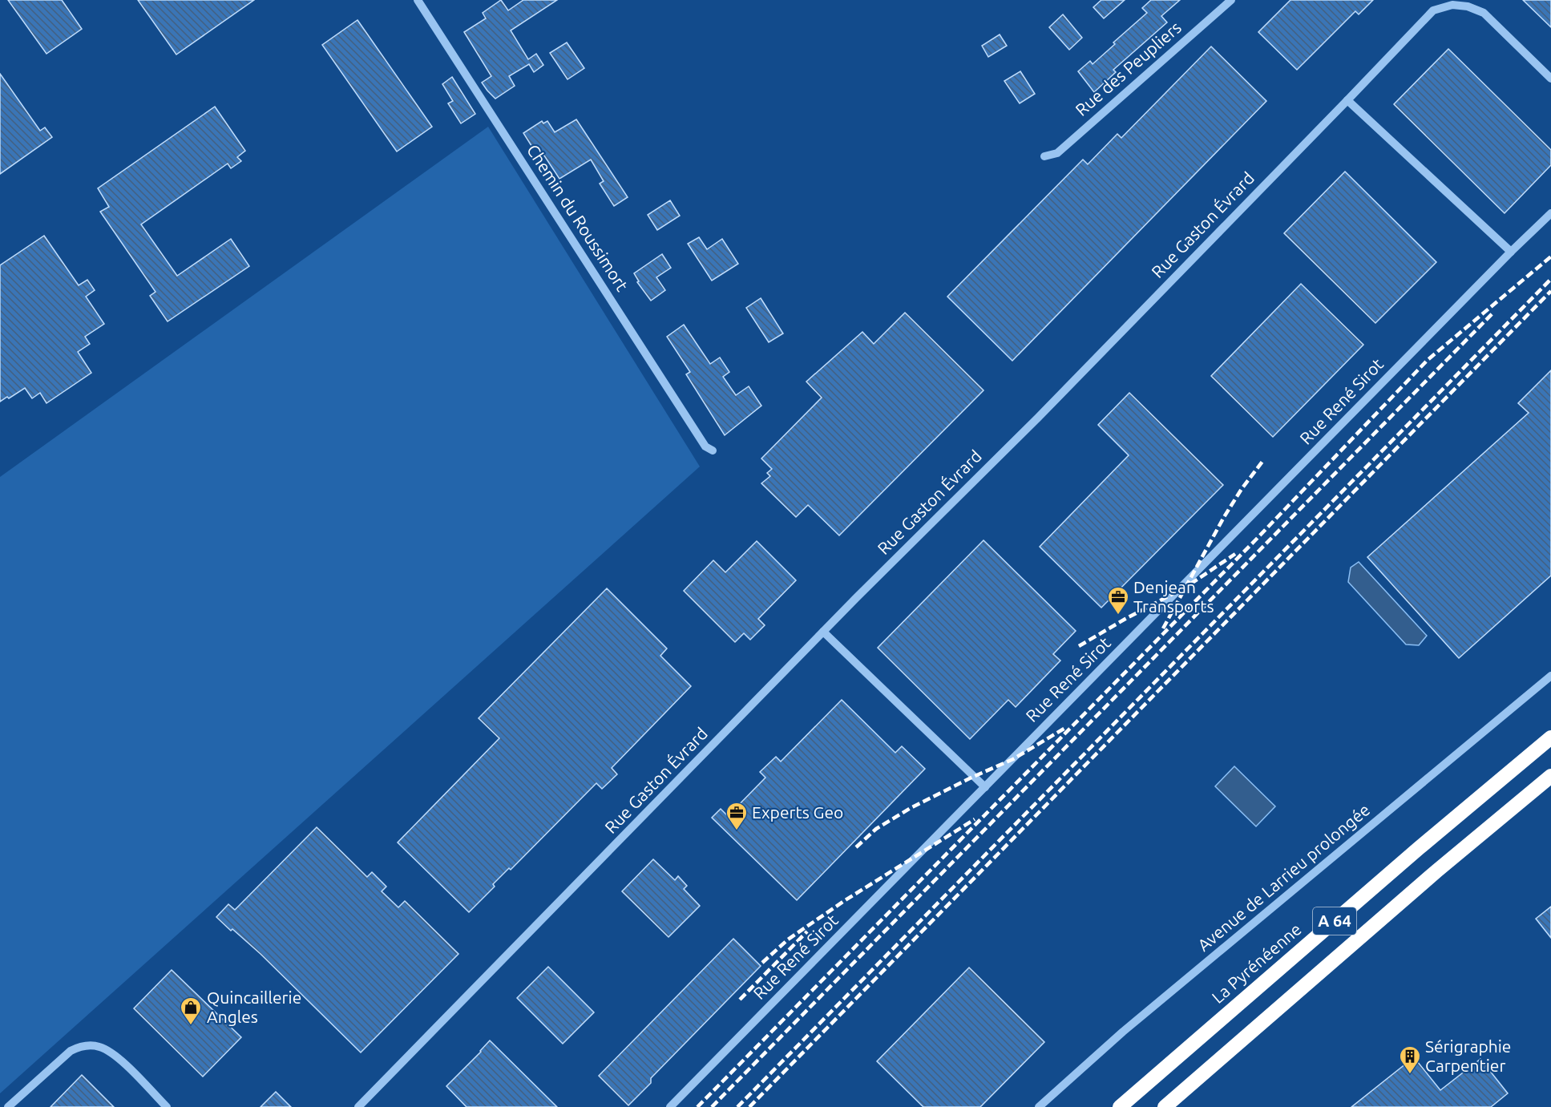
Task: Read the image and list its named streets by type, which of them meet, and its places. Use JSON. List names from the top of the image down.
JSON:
{
  "streets": {
    "highway": ["A 64", "La Pyrénéenne"],
    "street": [
      "Rue des Peupliers",
      "Chemin du Roussimort",
      "Rue Gaston Évrard",
      "Rue René Sirot",
      "Avenue de Larrieu prolongée"
    ]
  },
  "places": {
    "office": ["Denjean Transports", "Experts Geo"],
    "shop": ["Quincaillerie Angles"],
    "building": ["Sérigraphie Carpentier"]
  }
}
